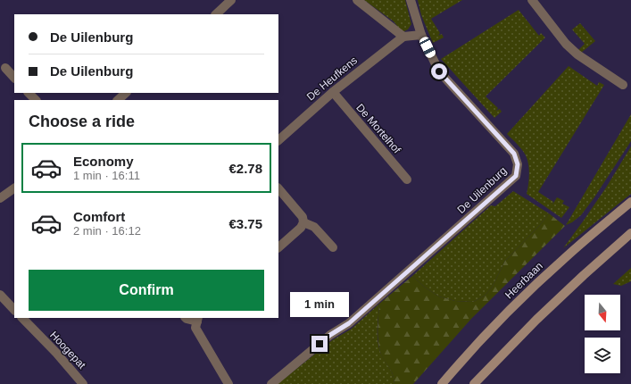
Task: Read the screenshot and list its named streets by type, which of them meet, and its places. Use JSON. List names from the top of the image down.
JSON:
{
  "streets": {
    "main road": ["Heerbaan"],
    "street": [
      "De Heufkens",
      "De Mortelhof",
      "De Uilenburg",
      "Hoogepat"
    ]
  },
  "crossings": [
    ["De Heufkens", "De Mortelhof"]
  ],
  "north": "bottom",
  "page": {
    "banner": ["De Uilenburg", "De Uilenburg"],
    "heading": "Choose a ride",
    "list": [
      {
        "name": "Economy",
        "note": "1 min · 16:11",
        "value": "€2.78"
      },
      {
        "name": "Comfort",
        "note": "2 min · 16:12",
        "value": "€3.75"
      }
    ],
    "buttons": "Confirm",
    "bubble": "1 min"
  }
}
